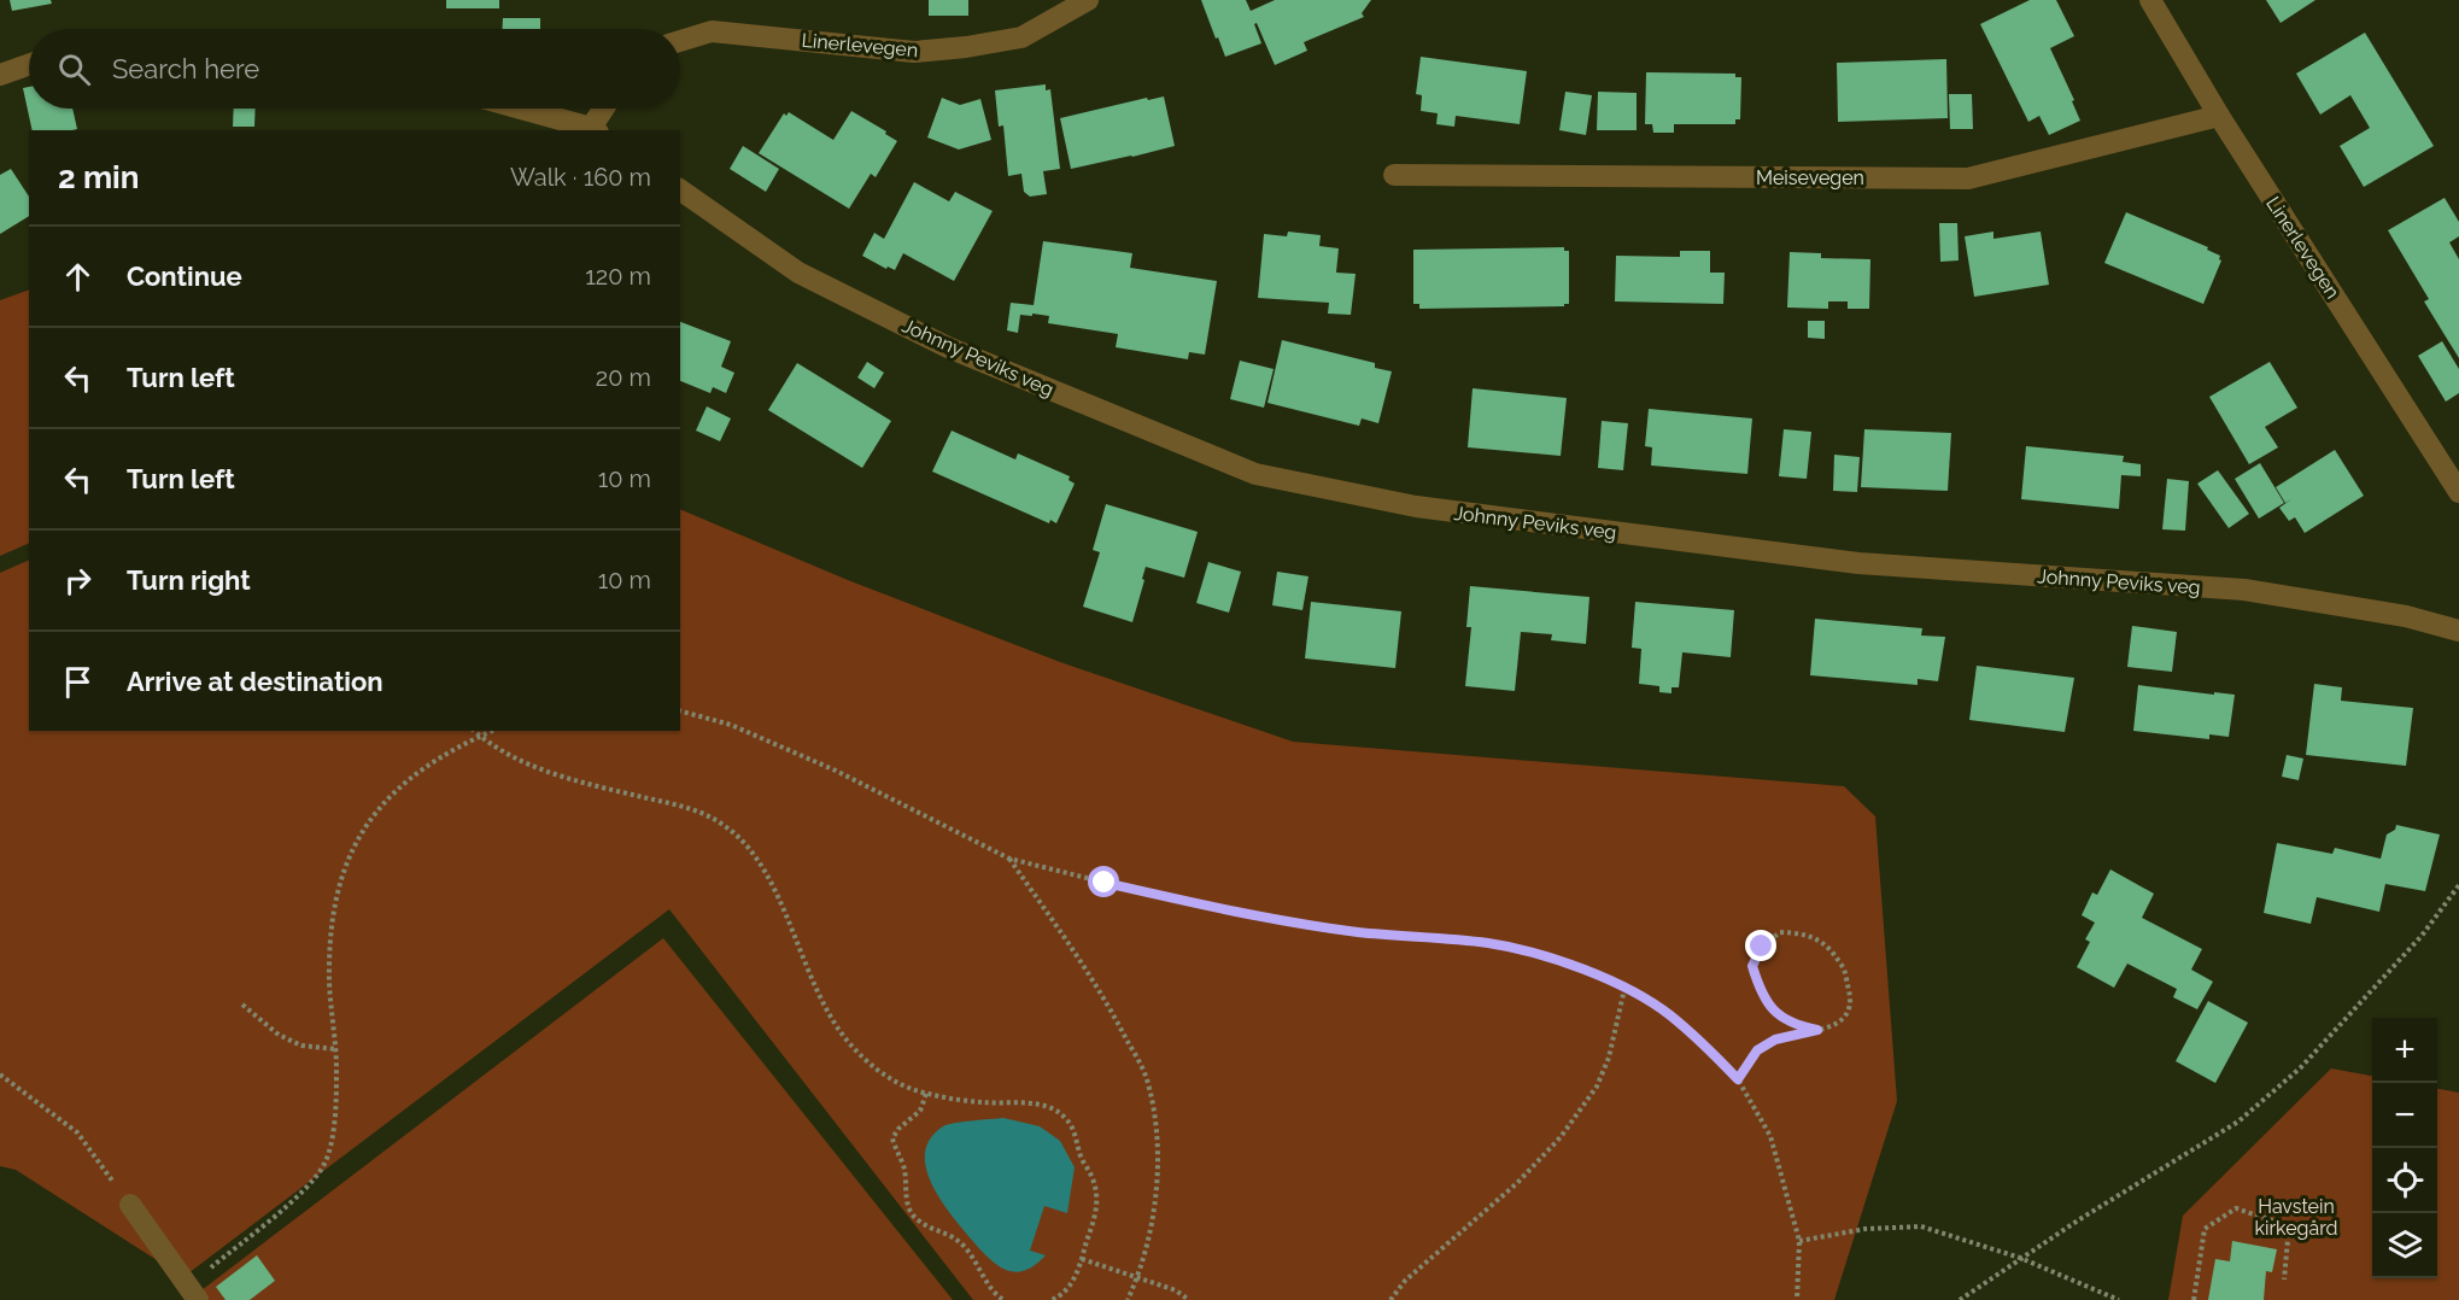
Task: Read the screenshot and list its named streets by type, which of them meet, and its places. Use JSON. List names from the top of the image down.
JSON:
{
  "streets": {
    "street": ["Linerlevegen", "Meisevegen", "Johnny Peviks veg"]
  },
  "crossings": [
    ["Linerlevegen", "Meisevegen"]
  ],
  "parks": ["Havstein kirkegård"],
  "page": {
    "search": "Search here",
    "heading": ["2 min", "Walk · 160 m"],
    "list": [
      ["Continue", "120 m"],
      ["Turn left", "20 m"],
      ["Turn left", "10 m"],
      ["Turn right", "10 m"],
      "Arrive at destination"
    ],
    "map_buttons": ["+", "−"]
  }
}
